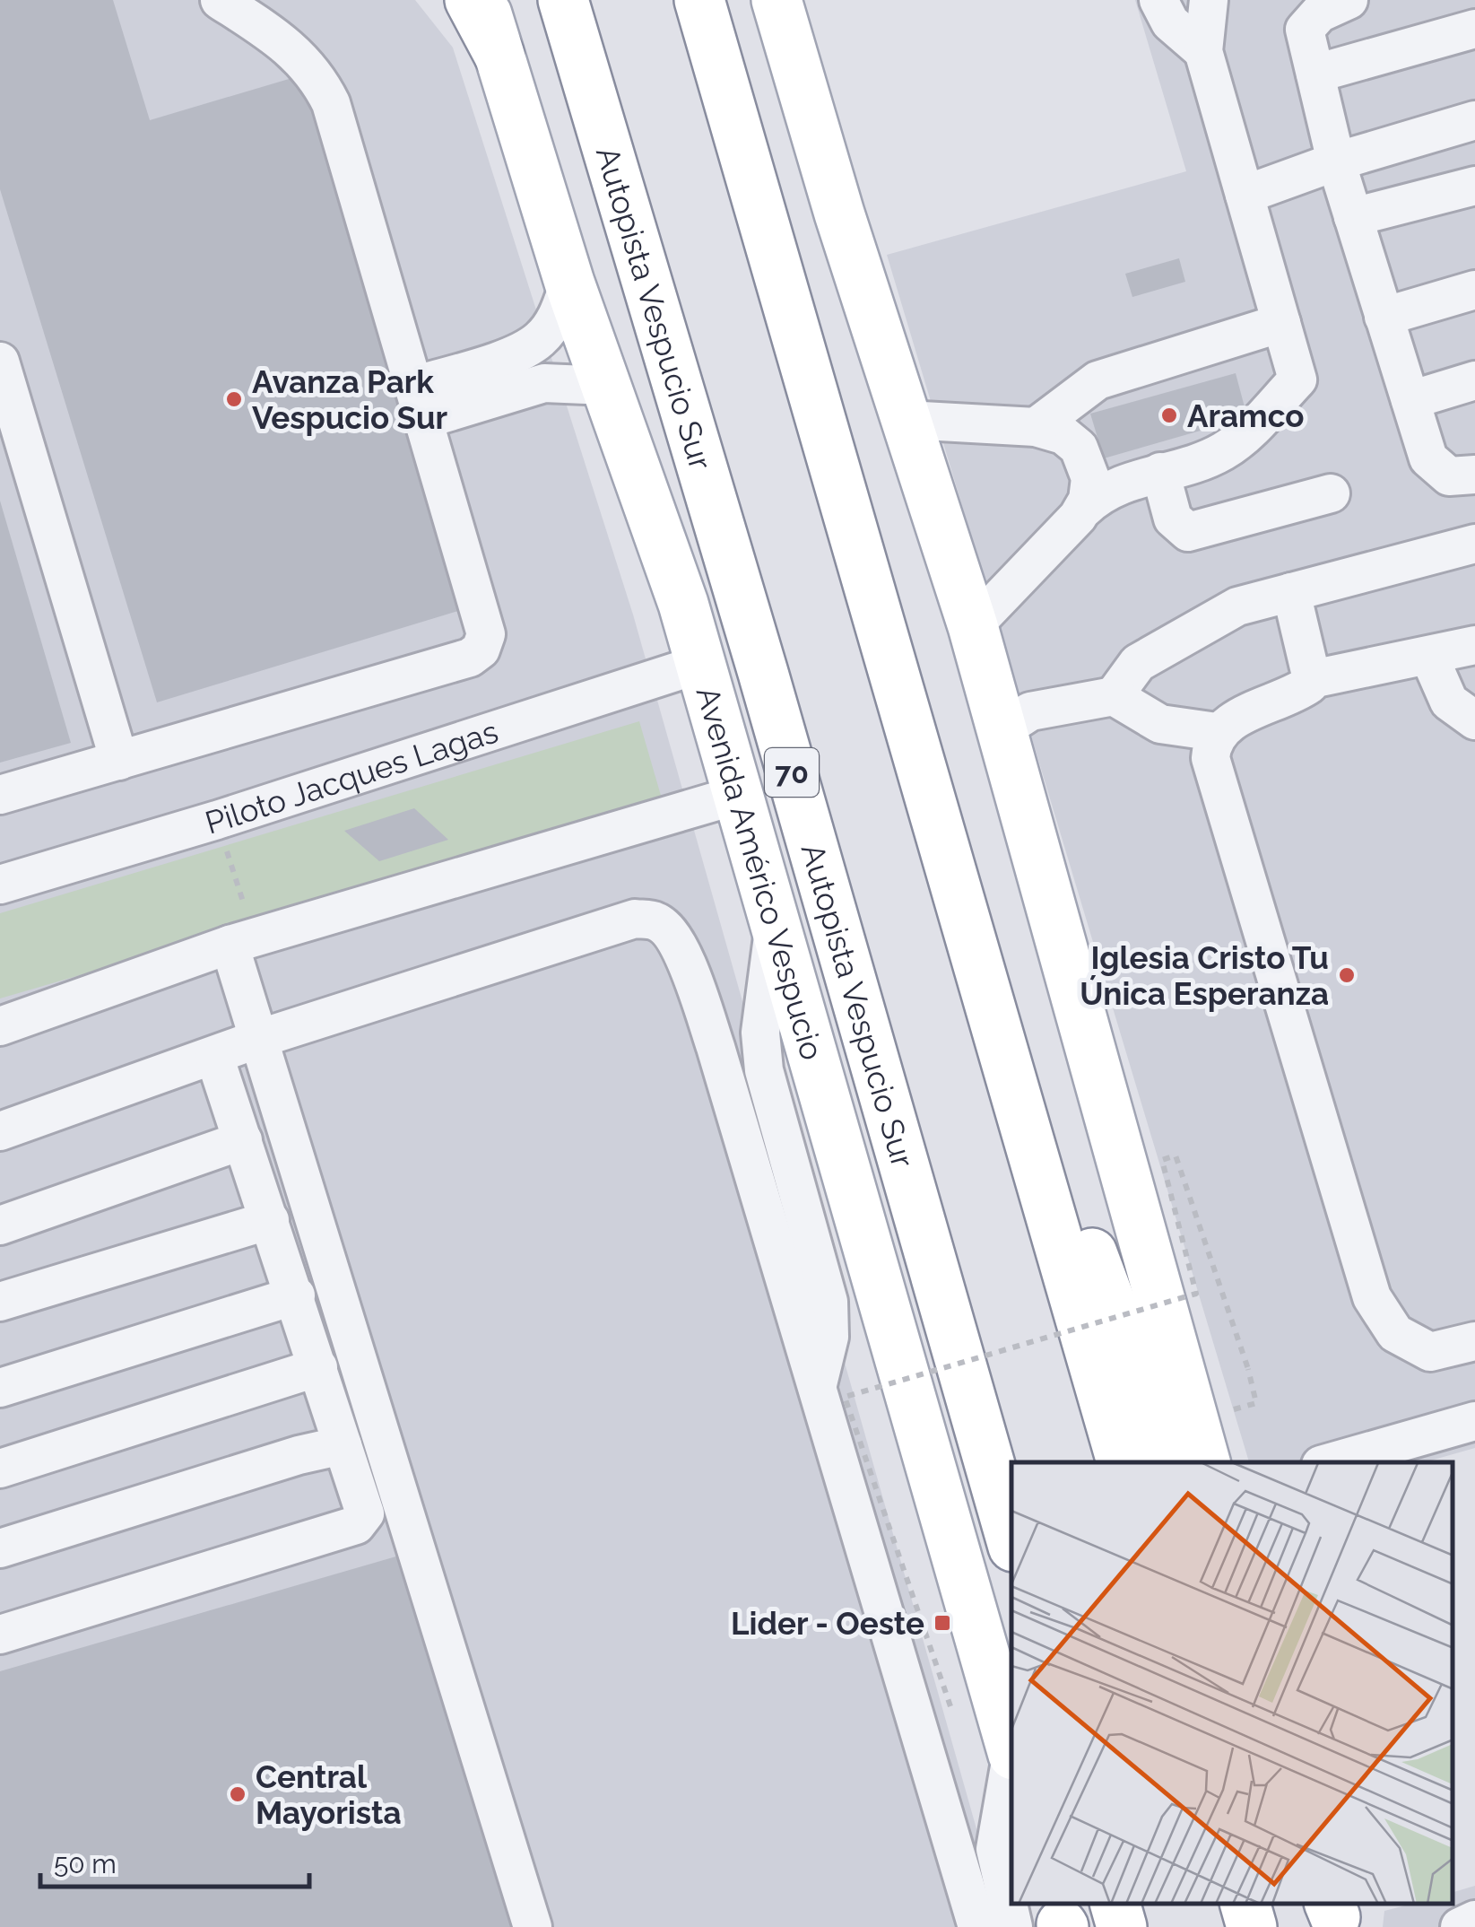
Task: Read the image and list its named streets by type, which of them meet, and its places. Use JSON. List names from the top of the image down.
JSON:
{
  "streets": {
    "main road": ["Autopista Vespucio Sur", "70", "Avenida Américo Vespucio"],
    "street": ["Piloto Jacques Lagas"]
  },
  "crossings": [
    ["Piloto Jacques Lagas", "Avenida Américo Vespucio"]
  ],
  "places": {
    "other": [
      "Avanza Park Vespucio Sur",
      "Aramco",
      "Iglesia Cristo Tu Única Esperanza",
      "Central Mayorista"
    ],
    "transit": ["Lider - Oeste"]
  },
  "scale_bar": "50 m"
}
